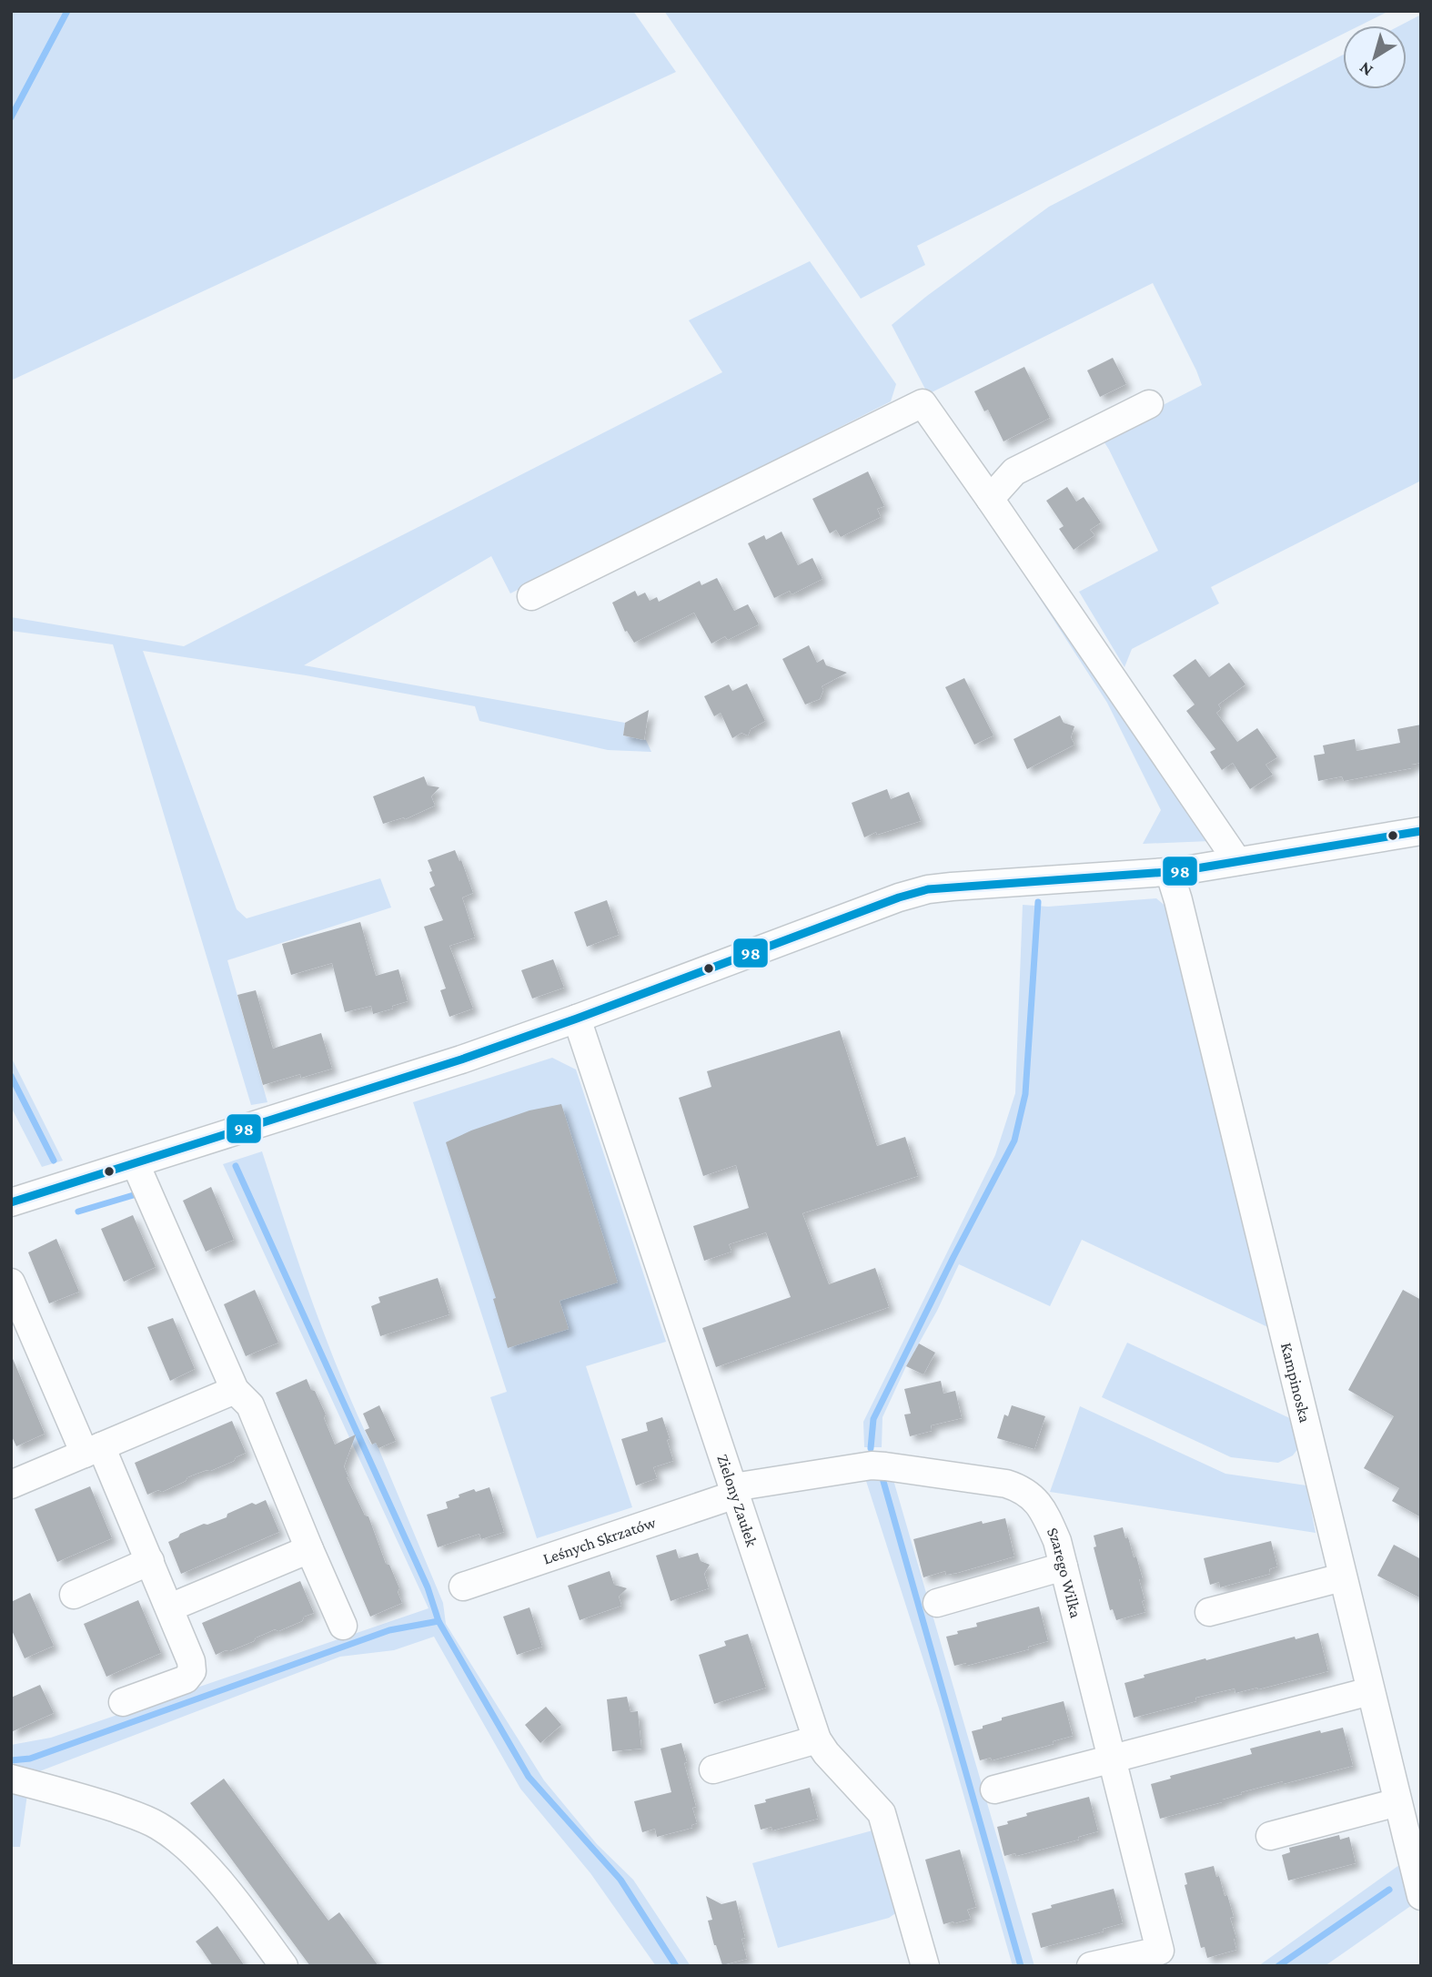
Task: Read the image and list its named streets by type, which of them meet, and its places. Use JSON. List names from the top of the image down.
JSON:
{
  "streets": {
    "street": [
      "Kampinoska",
      "Zielony Zaułek",
      "Leśnych Skrzatów",
      "Szarego Wilka"
    ]
  },
  "crossings": [
    ["Zielony Zaułek", "Leśnych Skrzatów"],
    ["Zielony Zaułek", "Szarego Wilka"],
    ["Leśnych Skrzatów", "Szarego Wilka"]
  ],
  "lines": ["transit line 98"],
  "north": "bottom left"
}
